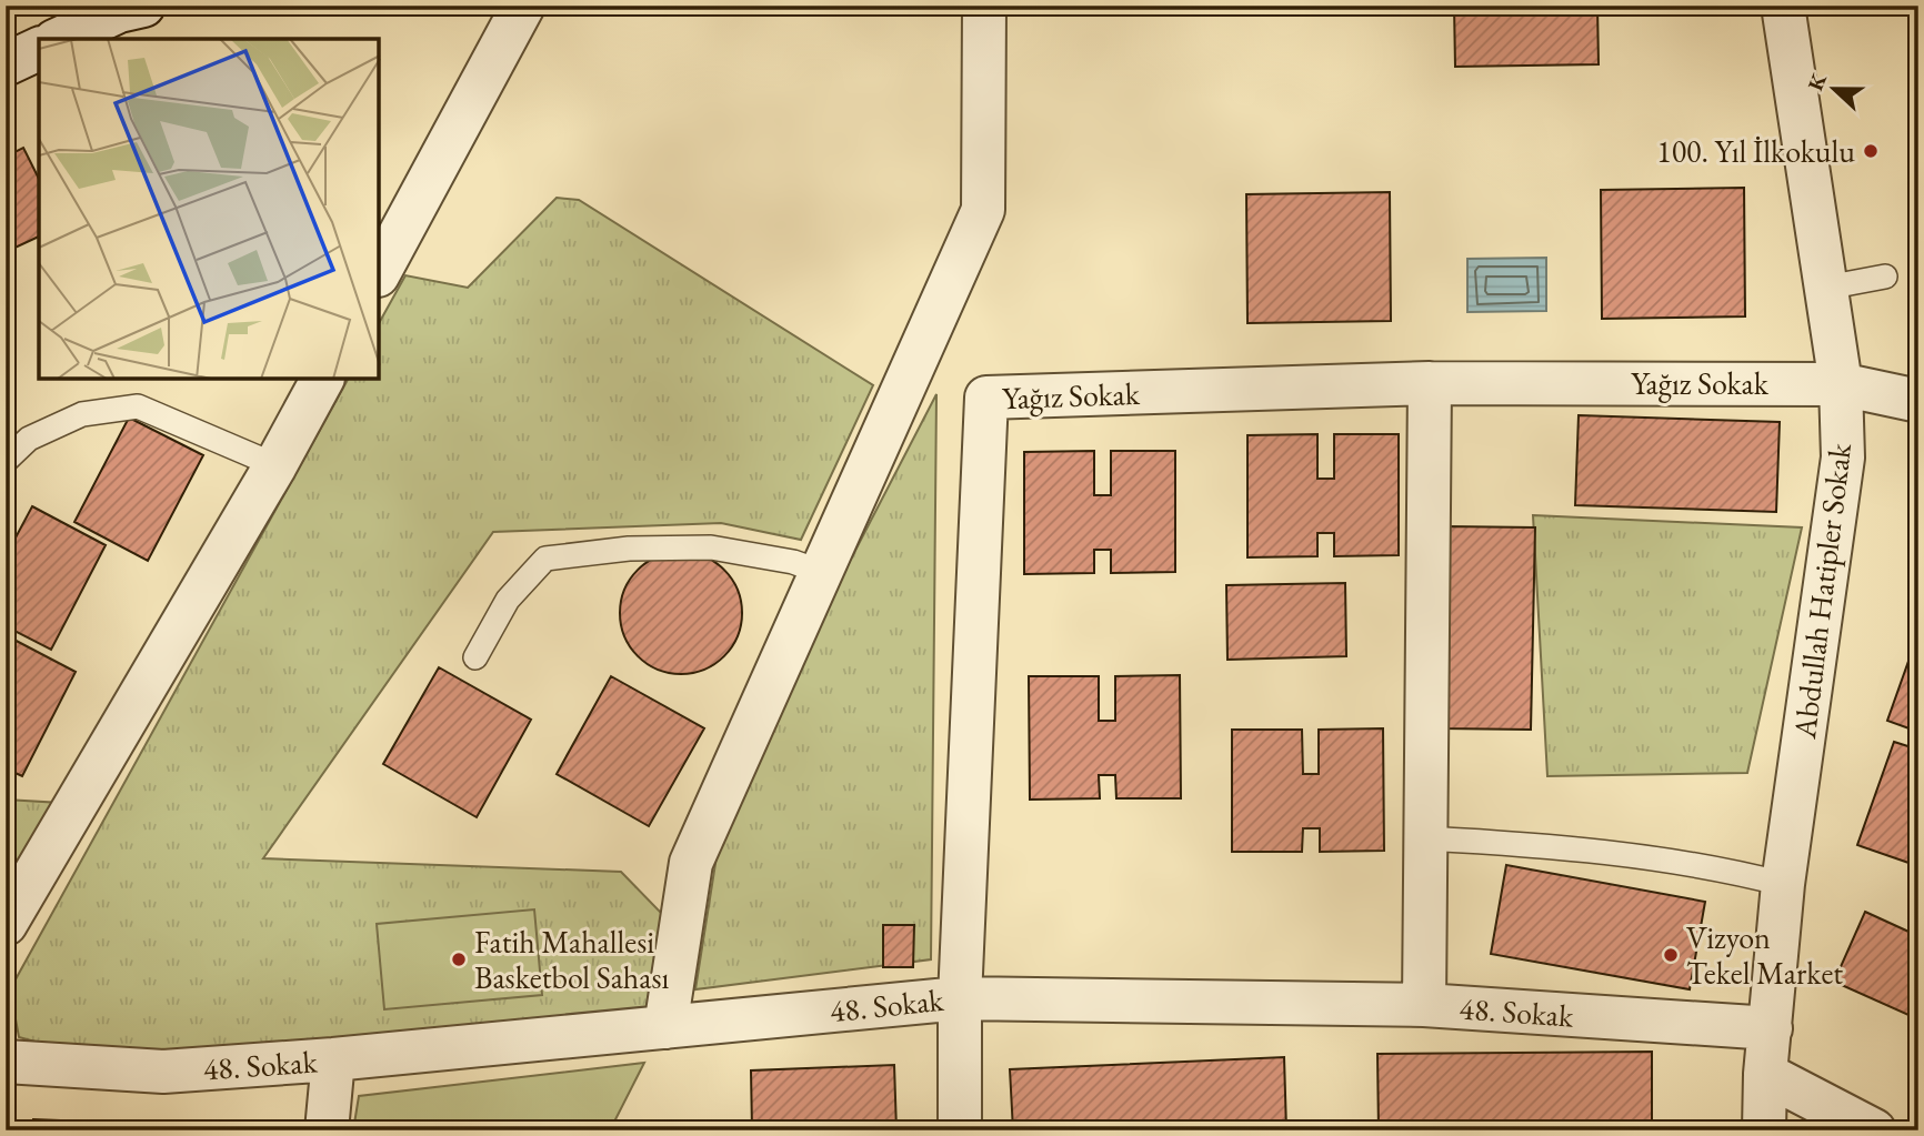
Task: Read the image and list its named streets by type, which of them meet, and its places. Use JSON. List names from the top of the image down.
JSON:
{
  "streets": {
    "street": ["Yağız Sokak", "Abdullah Hatipler Sokak", "48. Sokak"]
  },
  "crossings": [
    ["Yağız Sokak", "Abdullah Hatipler Sokak"],
    ["Yağız Sokak", "48. Sokak"],
    ["Abdullah Hatipler Sokak", "48. Sokak"]
  ],
  "places": ["100. Yıl İlkokulu", "Vizyon Tekel Market", "Fatih Mahallesi Basketbol Sahası"],
  "north": "left"
}
